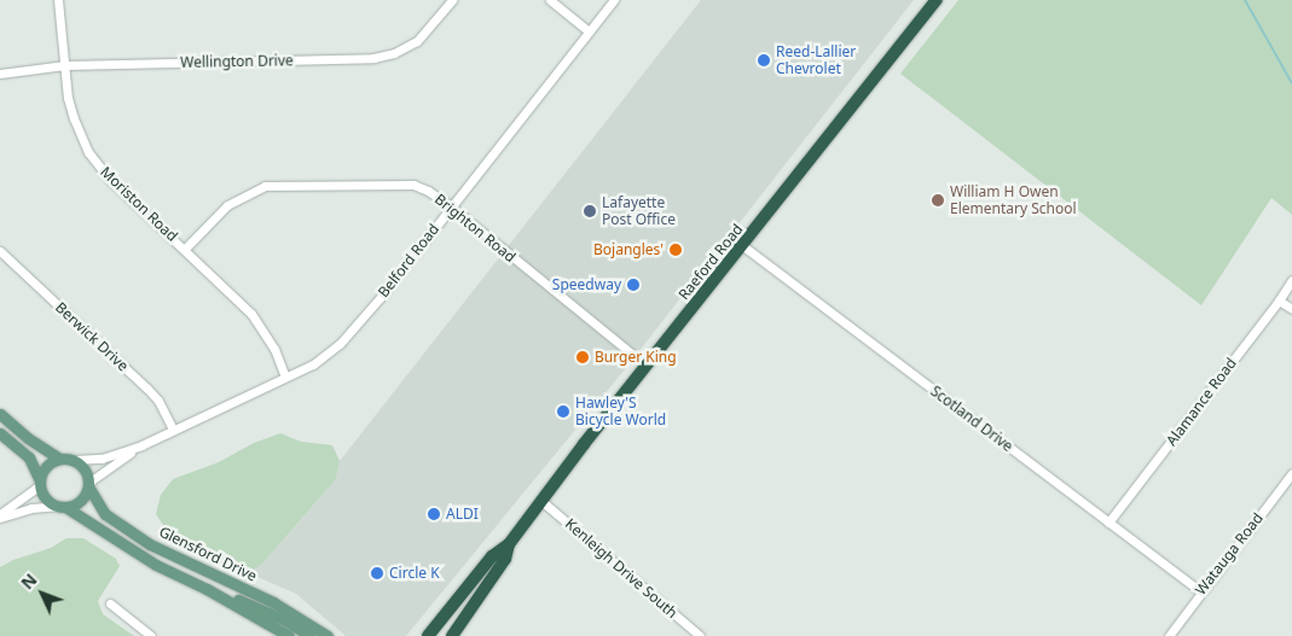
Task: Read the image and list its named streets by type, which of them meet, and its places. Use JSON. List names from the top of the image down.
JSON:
{
  "streets": {
    "highway": ["Raeford Road"],
    "main road": ["Glensford Drive"],
    "street": [
      "Wellington Drive",
      "Moriston Road",
      "Brighton Road",
      "Belford Road",
      "Berwick Drive",
      "Alamance Road",
      "Scotland Drive",
      "Watauga Road",
      "Kenleigh Drive South"
    ]
  },
  "crossings": [
    ["Wellington Drive", "Moriston Road"],
    ["Moriston Road", "Brighton Road"],
    ["Moriston Road", "Belford Road"],
    ["Brighton Road", "Belford Road"],
    ["Brighton Road", "Raeford Road"],
    ["Belford Road", "Berwick Drive"],
    ["Belford Road", "Glensford Drive"],
    ["Raeford Road", "Scotland Drive"],
    ["Raeford Road", "Kenleigh Drive South"],
    ["Alamance Road", "Scotland Drive"],
    ["Scotland Drive", "Watauga Road"]
  ],
  "places": [
    "Reed-Lallier Chevrolet",
    "William H Owen Elementary School",
    "Lafayette Post Office",
    "Bojangles'",
    "Speedway",
    "Burger King",
    "Hawley'S Bicycle World",
    "ALDI",
    "Circle K"
  ],
  "north": "top left"
}
